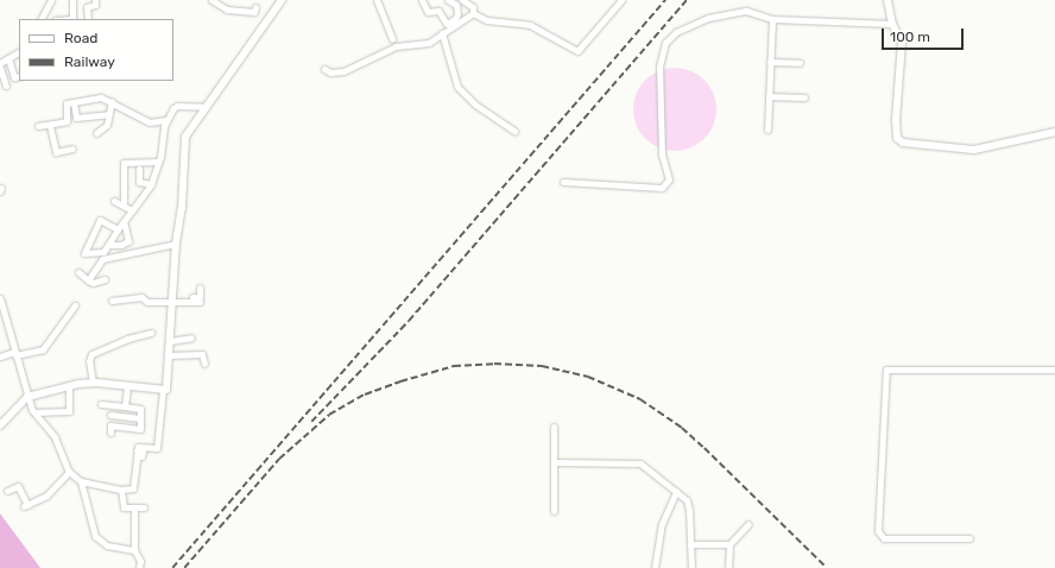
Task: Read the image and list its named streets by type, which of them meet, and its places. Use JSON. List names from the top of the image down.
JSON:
{
  "legend": ["Road", "Railway"],
  "scale_bar": "100 m"
}
